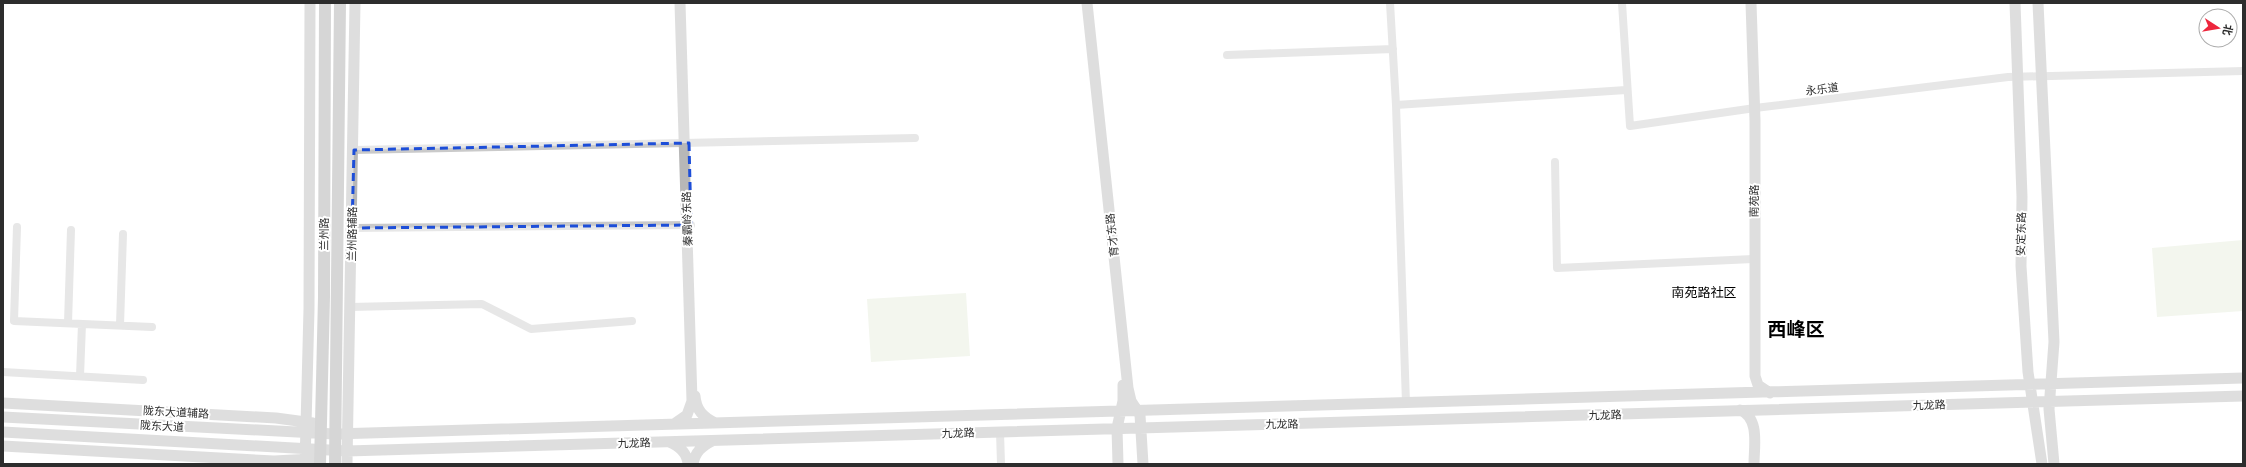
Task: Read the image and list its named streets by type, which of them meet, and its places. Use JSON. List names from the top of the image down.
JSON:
{
  "streets": {
    "main road": [
      "南苑路",
      "秦霸岭东路",
      "兰州路",
      "兰州路辅路",
      "安定东路",
      "育才东路",
      "九龙路",
      "陇东大道辅路",
      "陇东大道"
    ],
    "street": ["永乐道"]
  },
  "crossings": [
    ["永乐道", "南苑路"],
    ["永乐道", "安定东路"],
    ["南苑路", "九龙路"],
    ["秦霸岭东路", "九龙路"],
    ["兰州路", "兰州路辅路"],
    ["兰州路", "九龙路"],
    ["兰州路", "陇东大道辅路"],
    ["兰州路", "陇东大道"],
    ["兰州路辅路", "九龙路"],
    ["兰州路辅路", "陇东大道辅路"],
    ["安定东路", "九龙路"],
    ["育才东路", "九龙路"],
    ["九龙路", "陇东大道辅路"],
    ["九龙路", "陇东大道"],
    ["陇东大道辅路", "陇东大道"]
  ],
  "districts": ["南苑路社区", "西峰区"],
  "north": "right"
}
